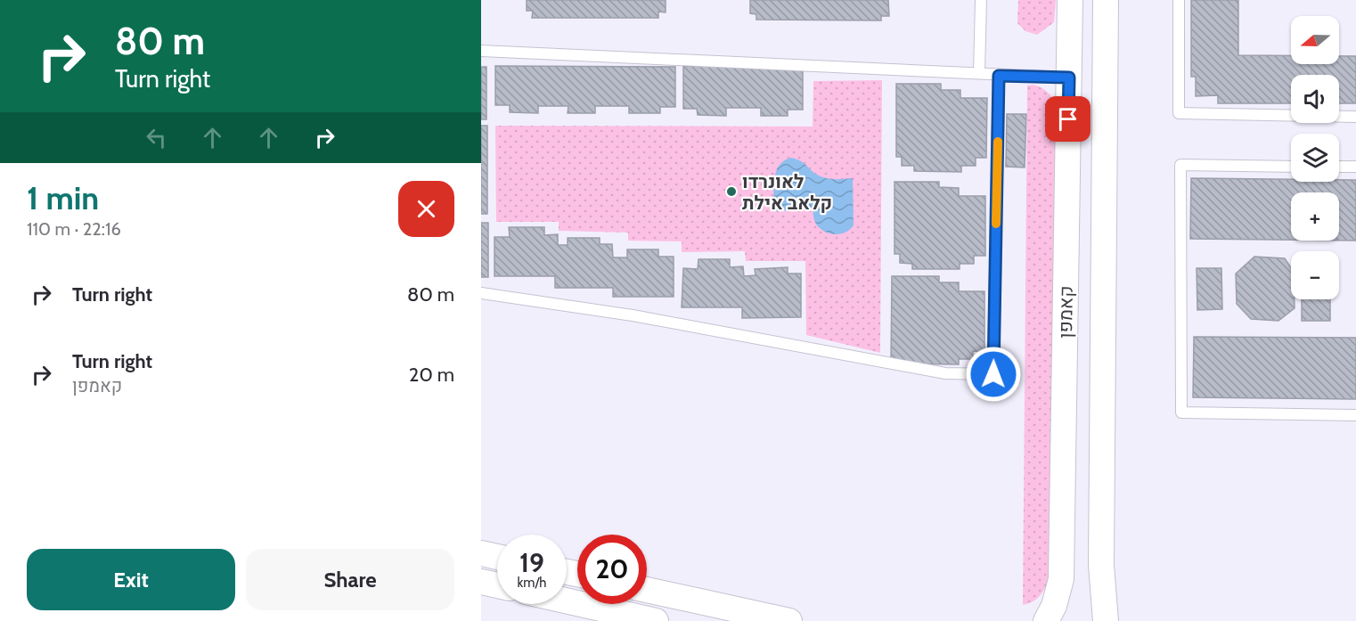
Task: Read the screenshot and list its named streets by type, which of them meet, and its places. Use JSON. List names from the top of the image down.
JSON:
{
  "streets": {
    "street": ["קאמפן"]
  },
  "places": ["לאונרדו קלאב אילת"],
  "north": "left",
  "page": {
    "turn": ["80 m", "Turn right"],
    "map_buttons": ["+", "−"],
    "heading": ["1 min", "110 m · 22:16"],
    "list": [
      {
        "name": "Turn right",
        "value": "80 m"
      },
      {
        "name": "Turn right",
        "note": "קאמפן",
        "value": "20 m"
      }
    ],
    "speed": "19 km/h",
    "limit": "20",
    "buttons": ["Exit", "Share"]
  }
}
